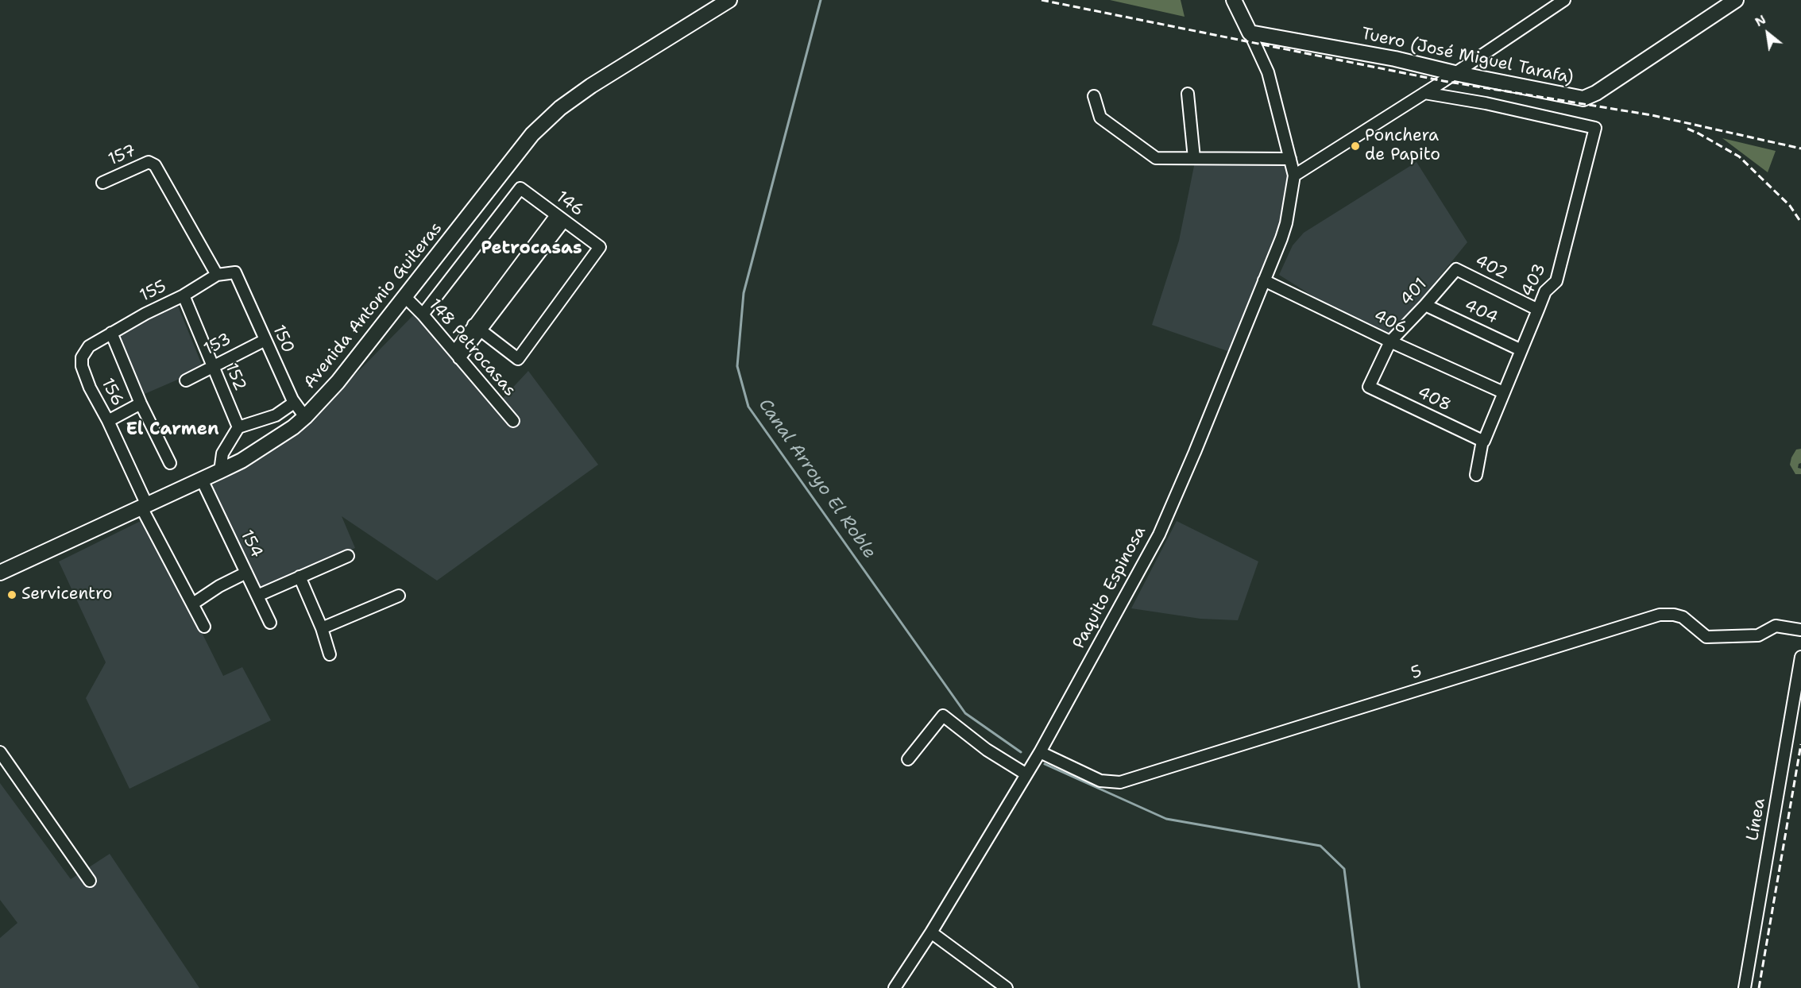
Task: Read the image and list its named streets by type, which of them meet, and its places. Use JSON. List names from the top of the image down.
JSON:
{
  "streets": {
    "main road": ["Tuero (José Miguel Tarafa)", "Avenida Antonio Guiteras"],
    "street": [
      "157",
      "146",
      "402",
      "403",
      "155",
      "401",
      "404",
      "406",
      "150",
      "153",
      "148 Petrocasas",
      "152",
      "156",
      "408",
      "154",
      "Paquito Espinosa",
      "5",
      "Línea"
    ]
  },
  "crossings": [
    ["157", "155"],
    ["146", "148 Petrocasas"],
    ["402", "403"],
    ["402", "401"],
    ["403", "404"],
    ["403", "406"],
    ["403", "408"],
    ["155", "150"],
    ["155", "152"],
    ["155", "156"],
    ["401", "404"],
    ["401", "406"],
    ["401", "408"],
    ["Avenida Antonio Guiteras", "150"],
    ["Avenida Antonio Guiteras", "148 Petrocasas"],
    ["Avenida Antonio Guiteras", "156"],
    ["Avenida Antonio Guiteras", "154"],
    ["406", "Paquito Espinosa"],
    ["150", "153"],
    ["153", "152"],
    ["Paquito Espinosa", "5"]
  ],
  "districts": ["Petrocasas", "El Carmen"],
  "water": ["Canal Arroyo El Roble"],
  "places": ["Ponchera de Papito", "Servicentro"],
  "north": "top left"
}
